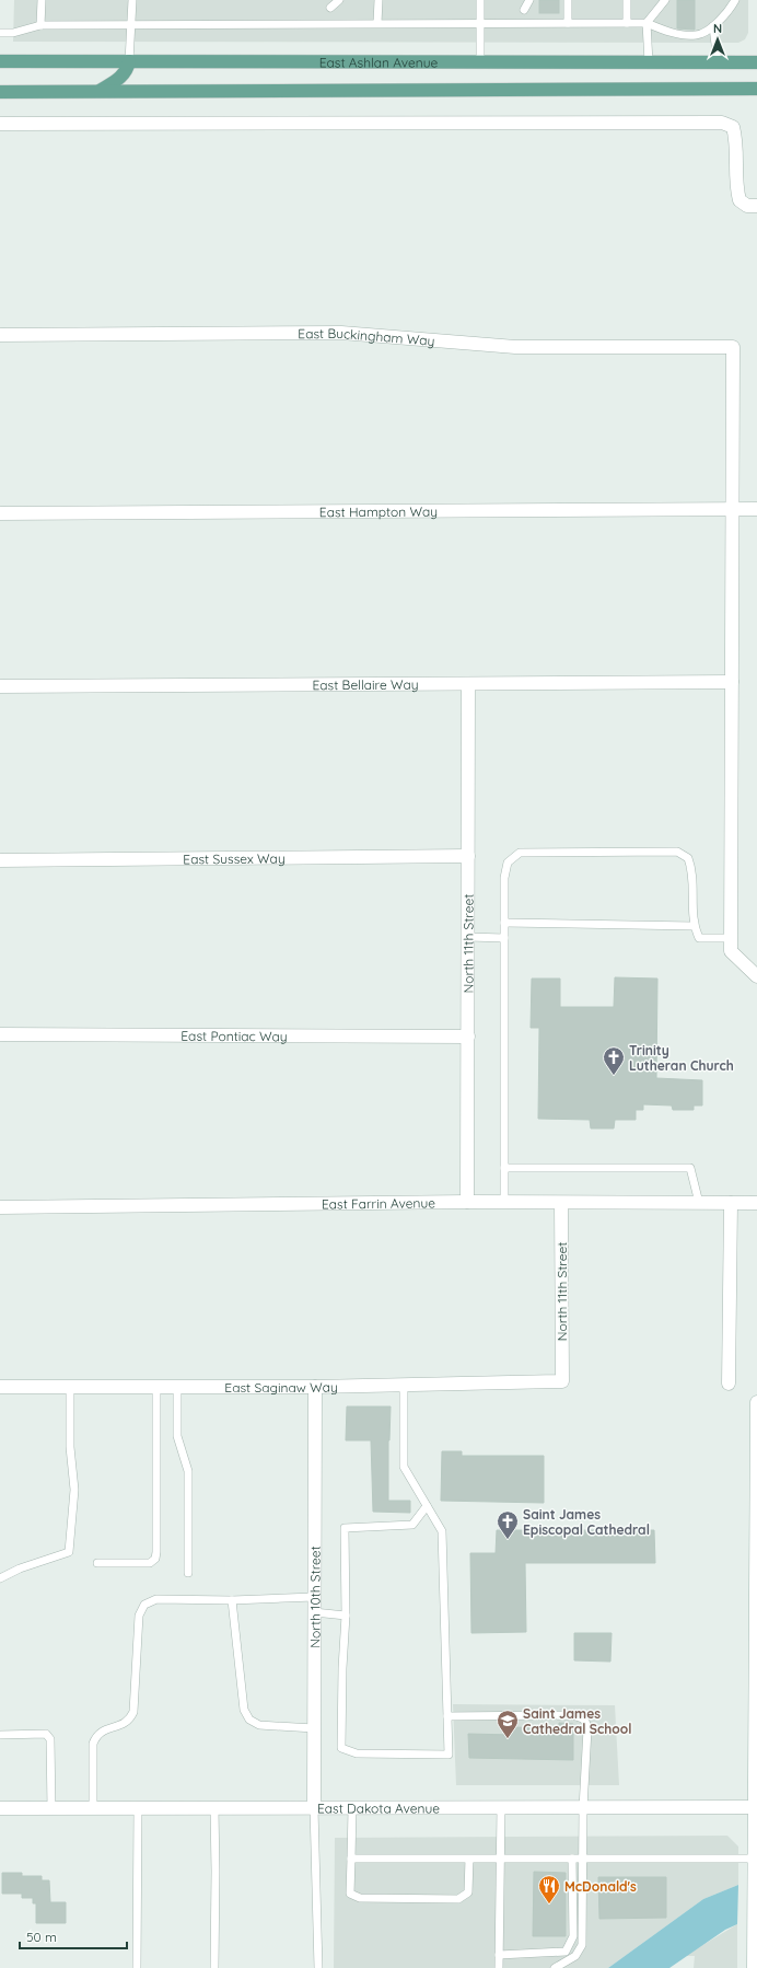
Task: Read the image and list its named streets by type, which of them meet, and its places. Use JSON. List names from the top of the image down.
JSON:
{
  "streets": {
    "main road": ["East Ashlan Avenue"],
    "street": [
      "East Buckingham Way",
      "East Hampton Way",
      "East Bellaire Way",
      "East Sussex Way",
      "North 11th Street",
      "East Pontiac Way",
      "East Farrin Avenue",
      "East Saginaw Way",
      "North 10th Street",
      "East Dakota Avenue"
    ]
  },
  "crossings": [
    ["East Buckingham Way", "East Hampton Way"],
    ["East Bellaire Way", "North 11th Street"],
    ["East Sussex Way", "North 11th Street"],
    ["North 11th Street", "East Pontiac Way"],
    ["North 11th Street", "East Farrin Avenue"],
    ["North 11th Street", "East Saginaw Way"],
    ["East Saginaw Way", "North 10th Street"],
    ["North 10th Street", "East Dakota Avenue"]
  ],
  "places": {
    "church": ["Trinity Lutheran Church", "Saint James Episcopal Cathedral"],
    "school or university": ["Saint James Cathedral School"],
    "restaurant": ["McDonald's"]
  },
  "scale_bar": "50 m",
  "north": "top"
}
